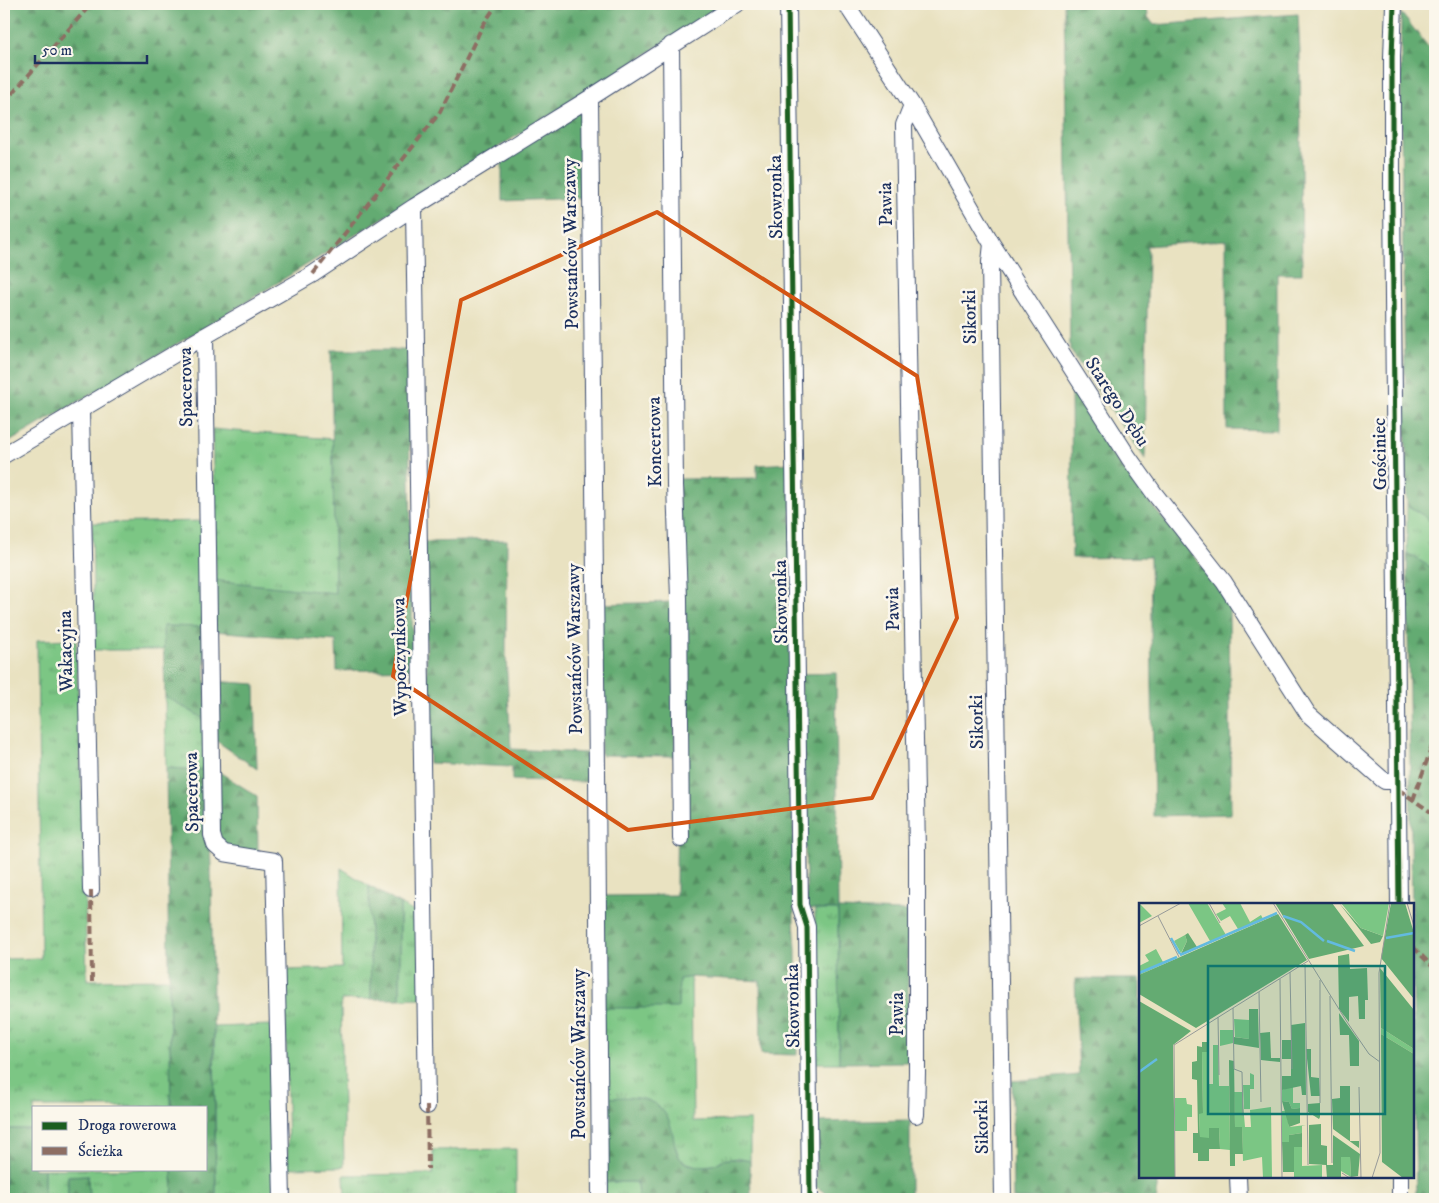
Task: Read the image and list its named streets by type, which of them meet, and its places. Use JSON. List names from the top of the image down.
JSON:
{
  "streets": {
    "street": [
      "Skowronka",
      "Pawia",
      "Powstańców Warszawy",
      "Sikorki",
      "Spacerowa",
      "Starego Dębu",
      "Koncertowa",
      "Gościniec",
      "Wakacyjna",
      "Wypoczynkowa"
    ]
  },
  "crossings": [
    ["Pawia", "Starego Dębu"],
    ["Sikorki", "Starego Dębu"],
    ["Starego Dębu", "Gościniec"]
  ],
  "legend": ["Droga rowerowa", "Ścieżka"],
  "scale_bar": "50 m"
}
